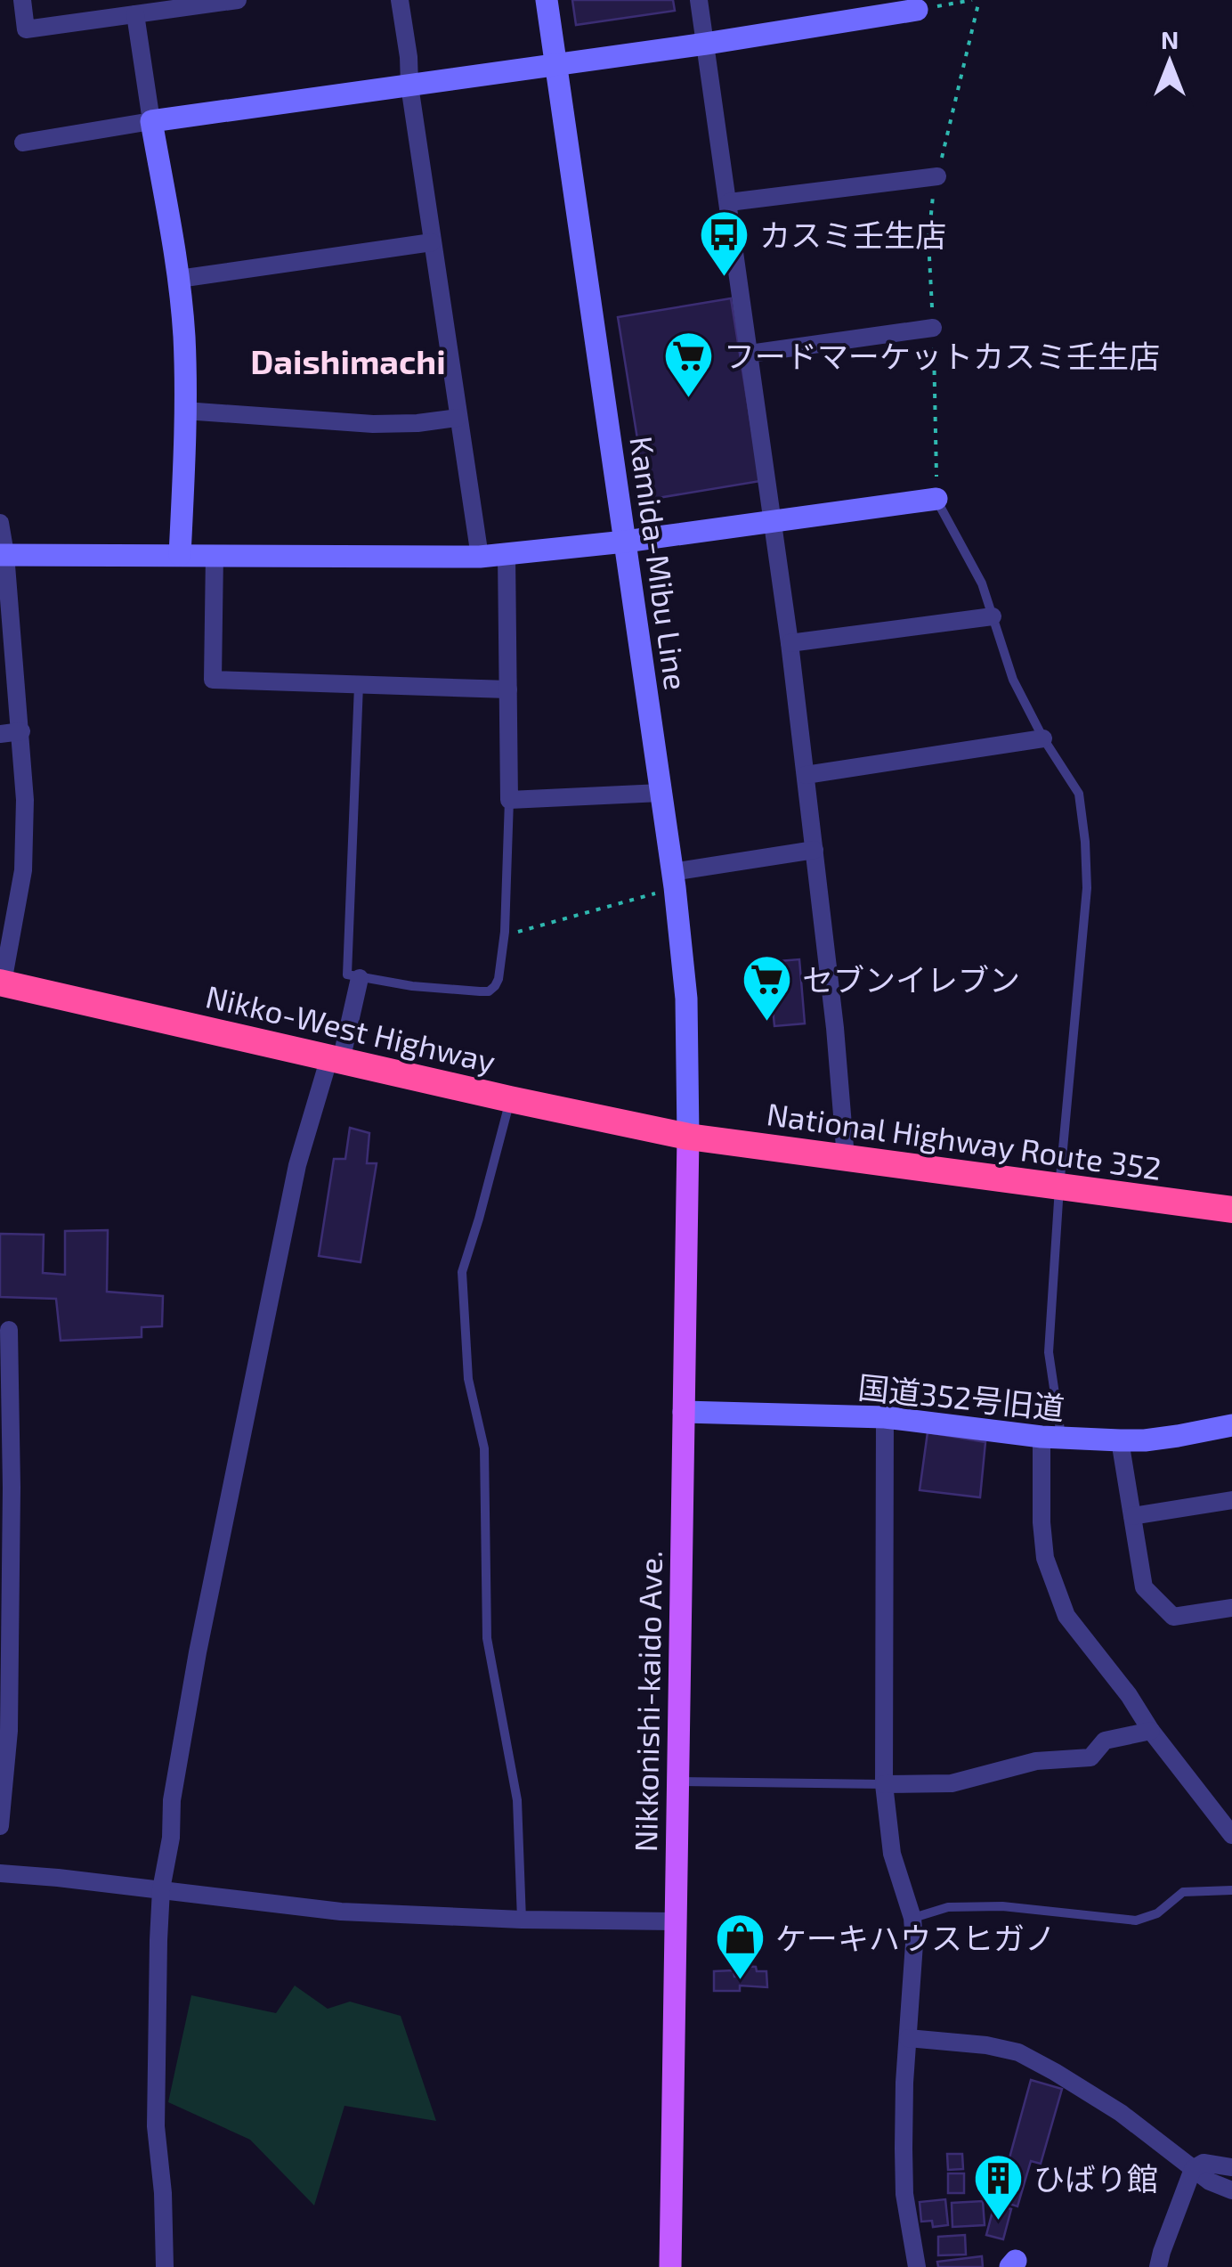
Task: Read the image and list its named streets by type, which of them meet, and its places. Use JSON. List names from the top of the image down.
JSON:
{
  "streets": {
    "highway": ["Nikko-West Highway", "National Highway Route 352"],
    "main road": ["Nikkonishi-kaido Ave."],
    "street": ["Kamida-Mibu Line", "国道352号旧道"]
  },
  "crossings": [
    ["Kamida-Mibu Line", "Nikko-West Highway"],
    ["Kamida-Mibu Line", "National Highway Route 352"],
    ["Kamida-Mibu Line", "Nikkonishi-kaido Ave."],
    ["Nikko-West Highway", "National Highway Route 352"],
    ["Nikko-West Highway", "Nikkonishi-kaido Ave."],
    ["National Highway Route 352", "Nikkonishi-kaido Ave."],
    ["国道352号旧道", "Nikkonishi-kaido Ave."]
  ],
  "districts": ["Daishimachi"],
  "places": {
    "bus stop": ["カスミ壬生店"],
    "supermarket": ["フードマーケットカスミ壬生店", "セブンイレブン"],
    "shop": ["ケーキハウスヒガノ"],
    "building": ["ひばり館"]
  },
  "north": "top"
}
